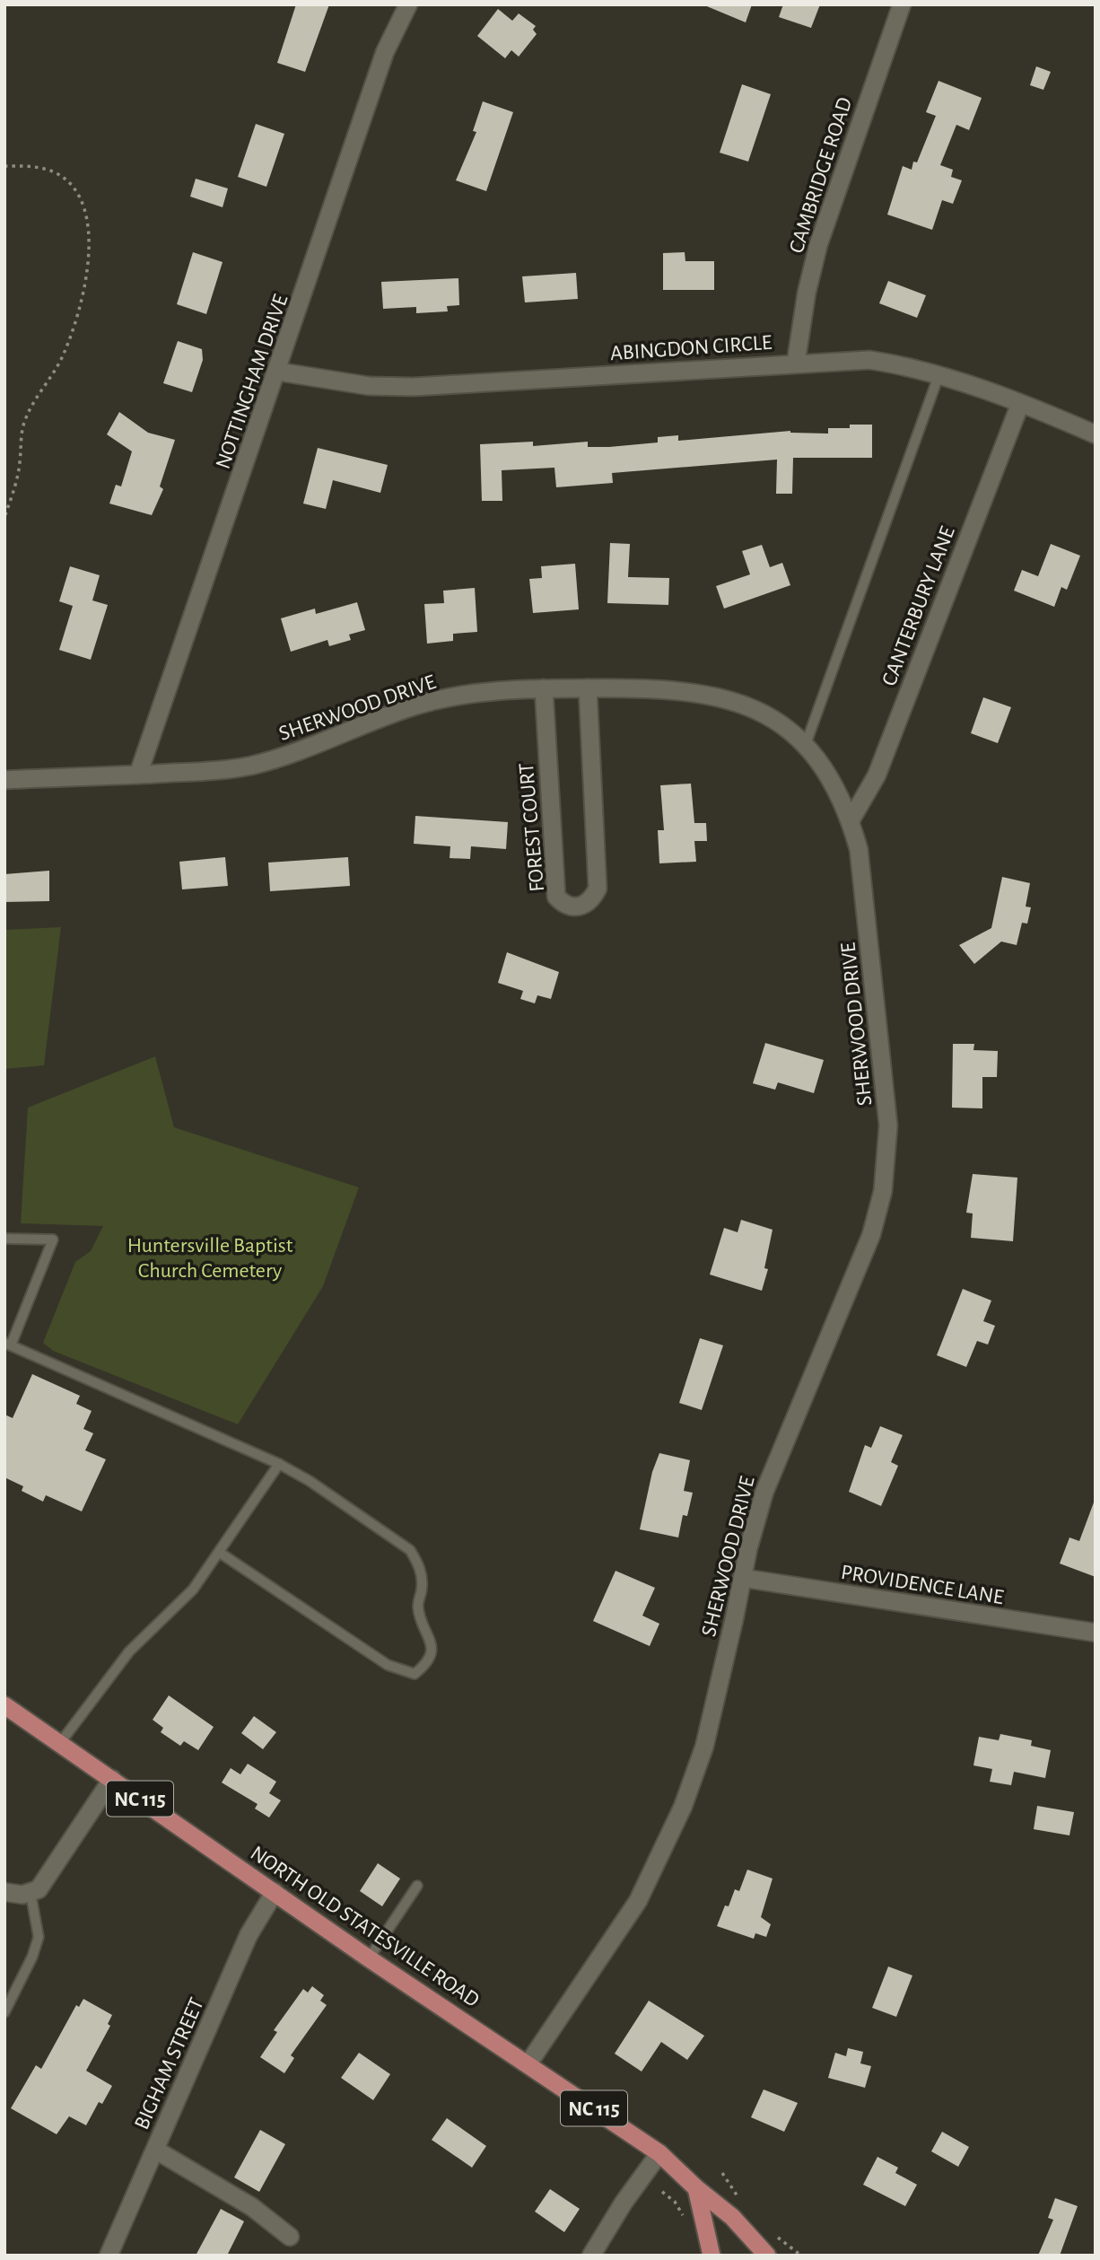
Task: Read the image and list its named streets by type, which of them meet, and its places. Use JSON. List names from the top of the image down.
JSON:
{
  "streets": {
    "main road": ["NC 115", "NORTH OLD STATESVILLE ROAD"],
    "street": [
      "CAMBRIDGE ROAD",
      "ABINGDON CIRCLE",
      "NOTTINGHAM DRIVE",
      "CANTERBURY LANE",
      "SHERWOOD DRIVE",
      "FOREST COURT",
      "PROVIDENCE LANE",
      "BIGHAM STREET"
    ]
  },
  "crossings": [
    ["CAMBRIDGE ROAD", "ABINGDON CIRCLE"],
    ["ABINGDON CIRCLE", "NOTTINGHAM DRIVE"],
    ["ABINGDON CIRCLE", "CANTERBURY LANE"],
    ["NOTTINGHAM DRIVE", "SHERWOOD DRIVE"],
    ["CANTERBURY LANE", "SHERWOOD DRIVE"],
    ["SHERWOOD DRIVE", "FOREST COURT"],
    ["SHERWOOD DRIVE", "PROVIDENCE LANE"],
    ["SHERWOOD DRIVE", "NORTH OLD STATESVILLE ROAD"],
    ["NORTH OLD STATESVILLE ROAD", "BIGHAM STREET"]
  ],
  "parks": ["Huntersville Baptist Church Cemetery"]
}
